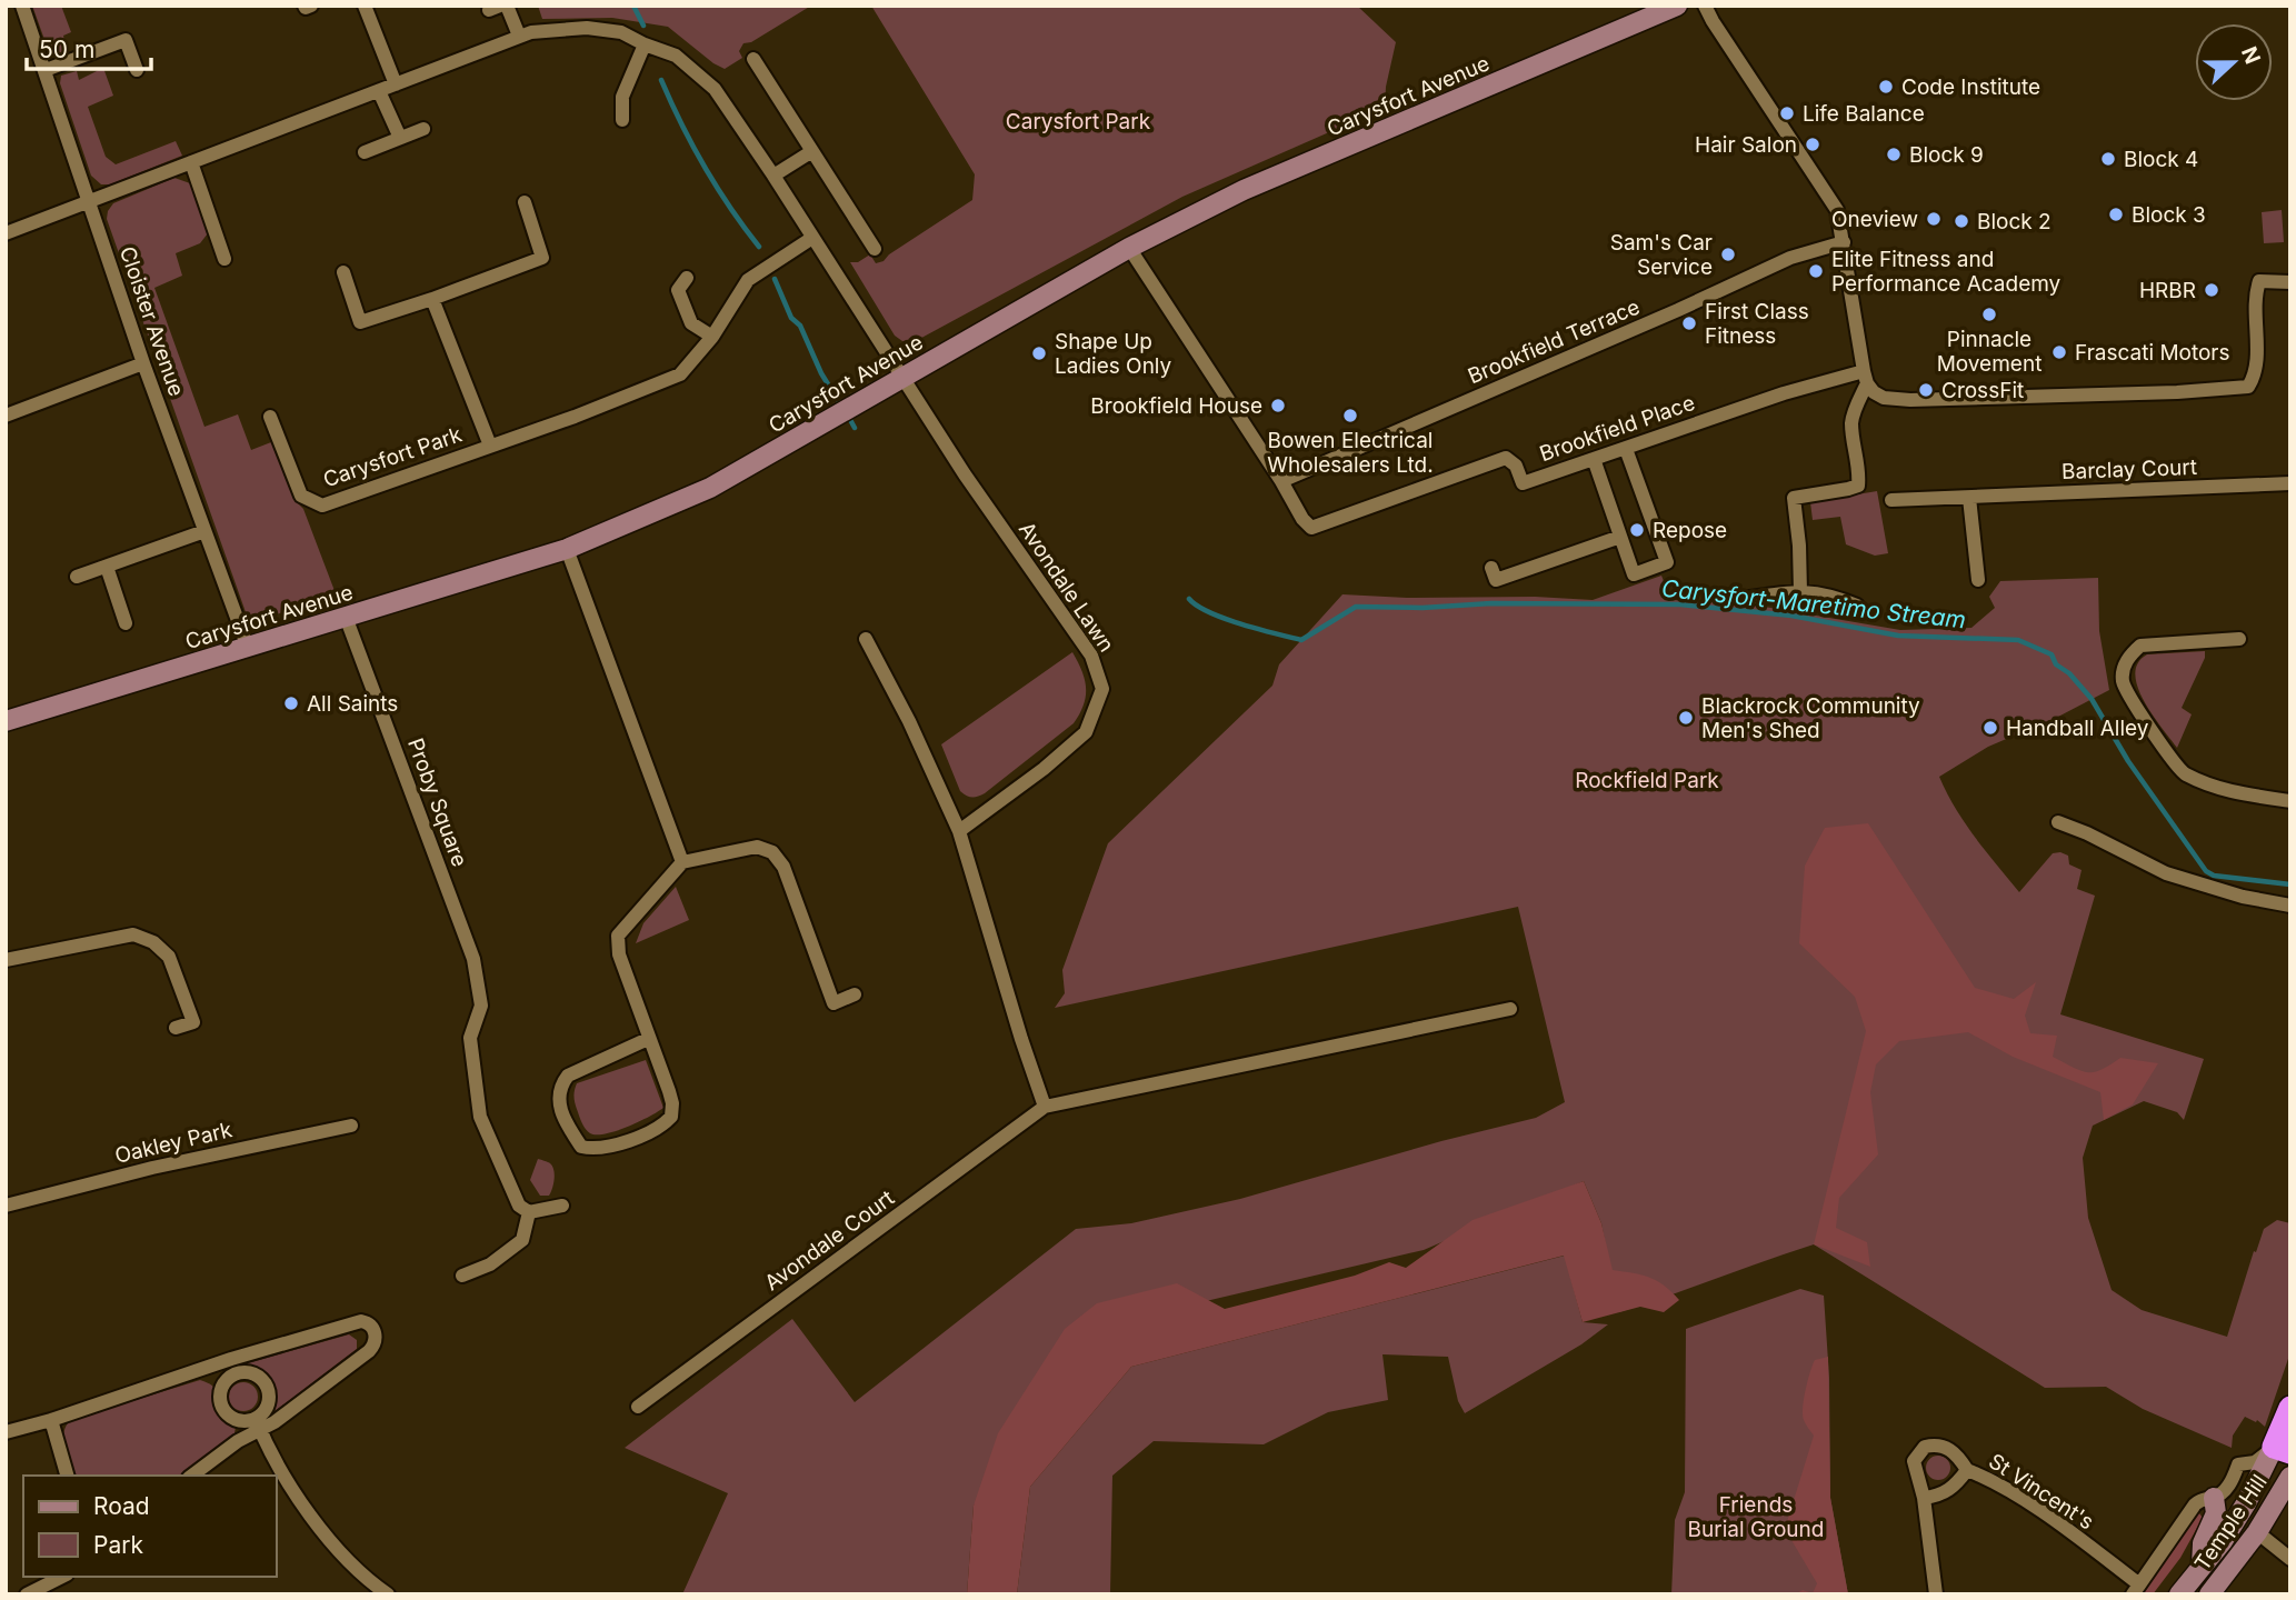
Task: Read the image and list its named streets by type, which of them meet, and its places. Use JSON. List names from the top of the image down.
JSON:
{
  "streets": {
    "main road": ["Carysfort Avenue", "Temple Hill"],
    "street": [
      "Cloister Avenue",
      "Brookfield Terrace",
      "Brookfield Place",
      "Carysfort Park",
      "Barclay Court",
      "Avondale Lawn",
      "Proby Square",
      "Oakley Park",
      "Avondale Court",
      "St Vincent's"
    ]
  },
  "crossings": [
    ["Carysfort Avenue", "Cloister Avenue"],
    ["Carysfort Avenue", "Avondale Lawn"],
    ["Carysfort Avenue", "Proby Square"],
    ["Brookfield Terrace", "Brookfield Place"],
    ["St Vincent's", "Temple Hill"]
  ],
  "water": ["Carysfort-Maretimo Stream"],
  "parks": ["Carysfort Park", "Rockfield Park", "Friends Burial Ground"],
  "places": [
    "Code Institute",
    "Life Balance",
    "Hair Salon",
    "Block 9",
    "Block 4",
    "Block 3",
    "Oneview",
    "Block 2",
    "Sam's Car Service",
    "Elite Fitness and Performance Academy",
    "HRBR",
    "Pinnacle Movement",
    "First Class Fitness",
    "Frascati Motors",
    "Shape Up Ladies Only",
    "CrossFit",
    "Brookfield House",
    "Bowen Electrical Wholesalers Ltd.",
    "Repose",
    "All Saints",
    "Blackrock Community Men's Shed",
    "Handball Alley"
  ],
  "legend": ["Road", "Park"],
  "scale_bar": "50 m",
  "north": "right"
}
